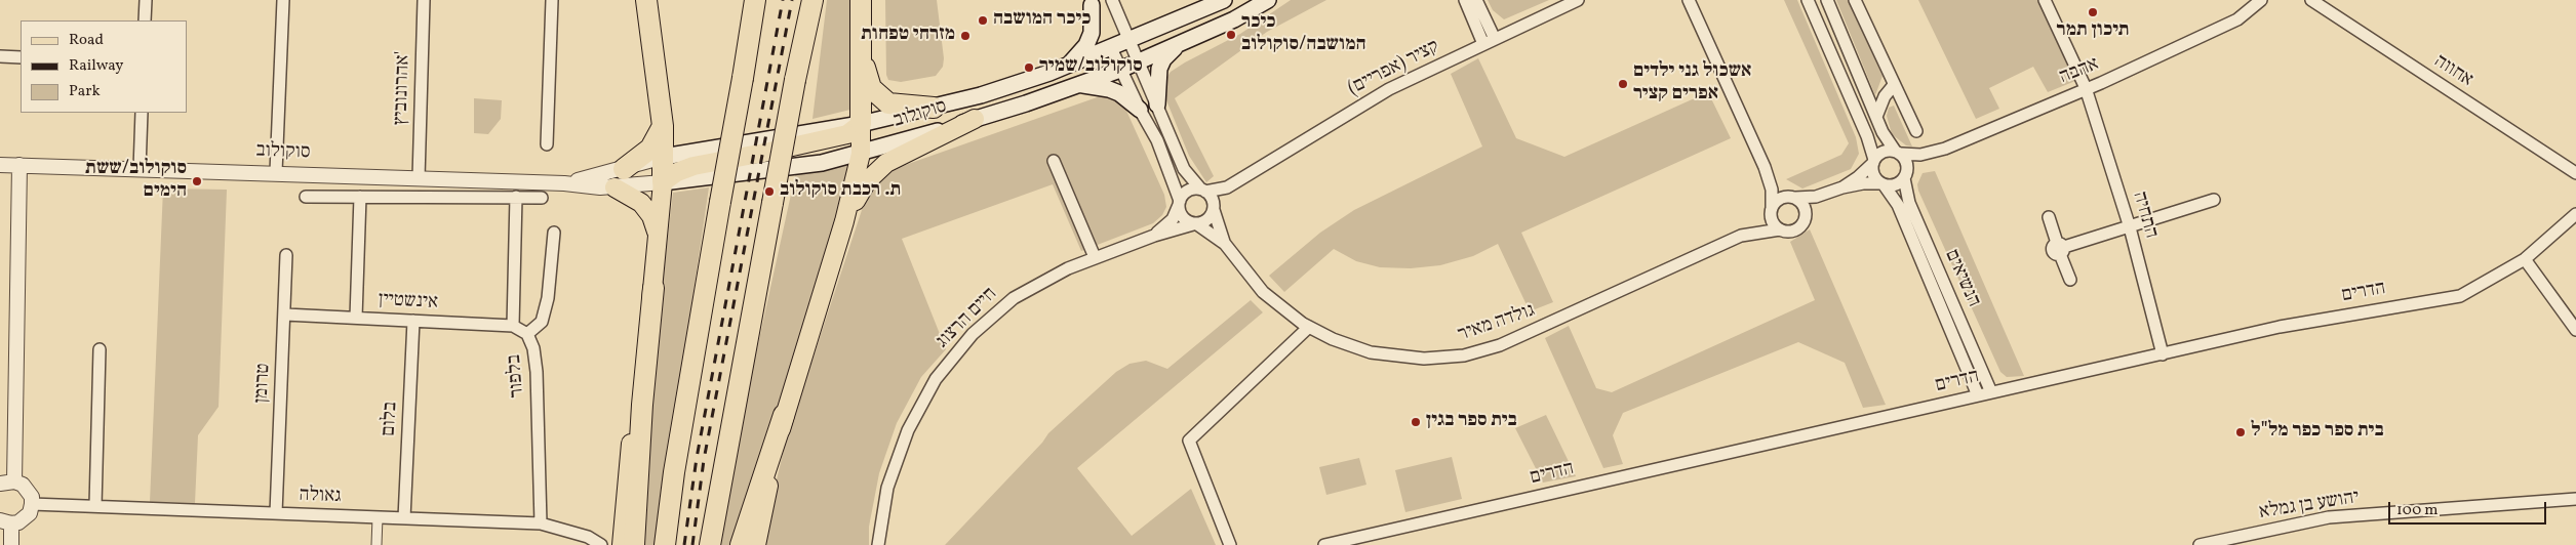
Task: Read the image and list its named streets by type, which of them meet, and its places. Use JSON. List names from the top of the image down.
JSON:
{
  "streets": {
    "main road": ["סוקולוב"],
    "street": [
      "קציר (אפריים)",
      "אהבה",
      "אחווה",
      "אהרונוביץ'",
      "התחיה",
      "הנשיאים",
      "הדרים",
      "אינשטיין",
      "חיים הרצוג",
      "גולדה מאיר",
      "בלפור",
      "טרומן",
      "בלום",
      "גאולה",
      "יהושע בן גמלא"
    ]
  },
  "crossings": [
    ["קציר (אפריים)", "חיים הרצוג"],
    ["קציר (אפריים)", "גולדה מאיר"],
    ["אהבה", "התחיה"],
    ["אהבה", "הנשיאים"],
    ["אהרונוביץ'", "סוקולוב"],
    ["התחיה", "הדרים"],
    ["הנשיאים", "הדרים"],
    ["אינשטיין", "בלפור"],
    ["אינשטיין", "טרומן"],
    ["אינשטיין", "בלום"],
    ["חיים הרצוג", "גולדה מאיר"],
    ["בלפור", "גאולה"],
    ["טרומן", "גאולה"],
    ["בלום", "גאולה"]
  ],
  "places": [
    "תיכון תמר",
    "כיכר המושבה",
    "כיכר המושבה/סוקולוב",
    "מזרחי טפחות",
    "סוקולוב/שמיר",
    "אשכול גני ילדים אפרים קציר",
    "סוקולוב/ששת הימים",
    "ת. רכבת סוקולוב",
    "בית ספר בגין",
    "בית ספר כפר מל\"ל"
  ],
  "legend": ["Road", "Railway", "Park"],
  "scale_bar": "100 m"
}
